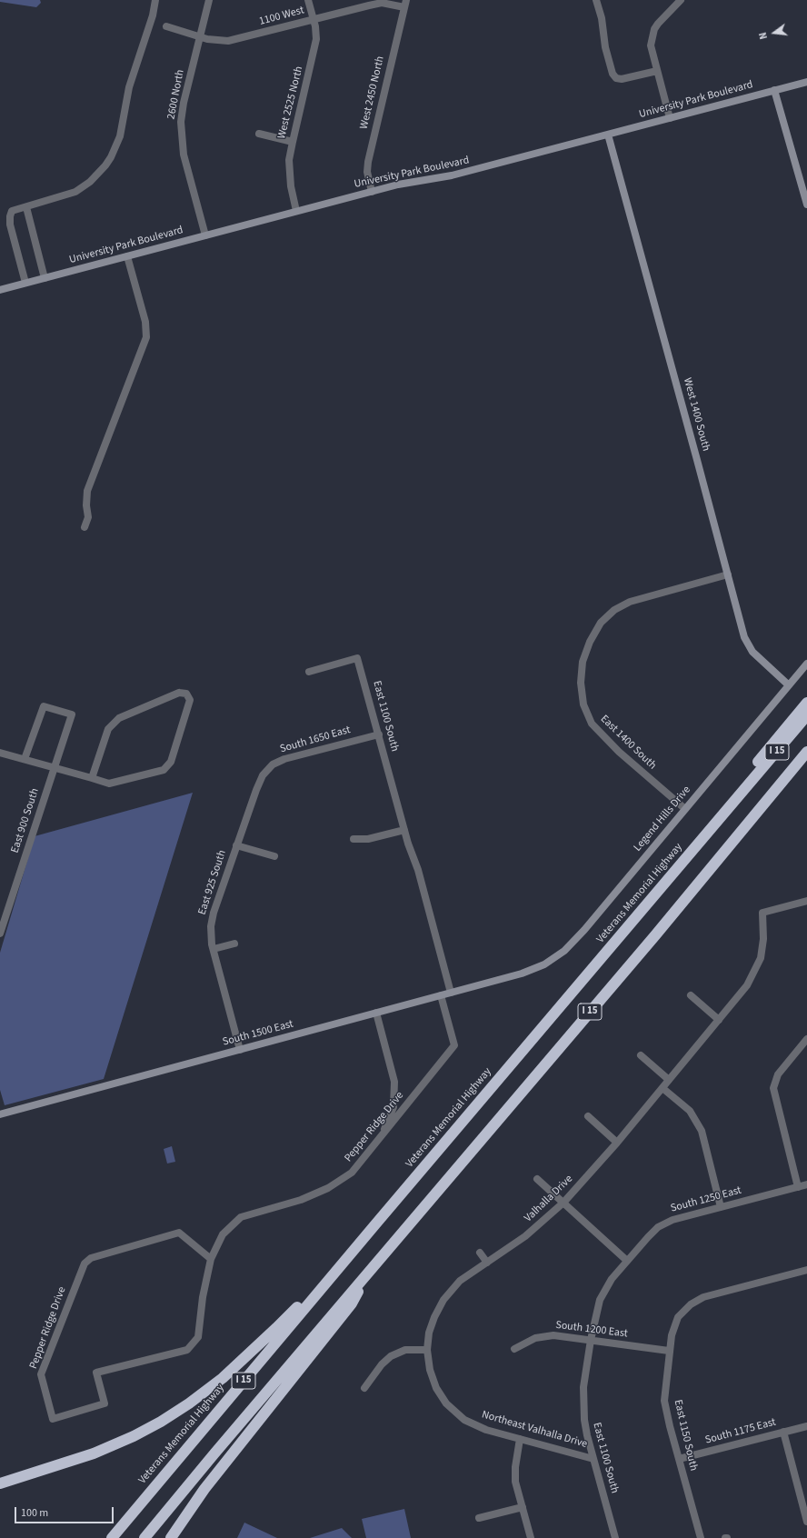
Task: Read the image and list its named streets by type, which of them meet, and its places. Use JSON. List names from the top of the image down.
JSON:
{
  "streets": {
    "highway": ["I 15", "Veterans Memorial Highway"],
    "street": [
      "1100 West",
      "West 2450 North",
      "2600 North",
      "University Park Boulevard",
      "West 2525 North",
      "West 1400 South",
      "East 1100 South",
      "South 1650 East",
      "East 1400 South",
      "Legend Hills Drive",
      "East 900 South",
      "East 925 South",
      "South 1500 East",
      "Pepper Ridge Drive",
      "Valhalla Drive",
      "South 1250 East",
      "South 1200 East",
      "Northeast Valhalla Drive",
      "South 1175 East",
      "East 1150 South"
    ]
  },
  "crossings": [
    ["1100 West", "West 2450 North"],
    ["1100 West", "2600 North"],
    ["1100 West", "West 2525 North"],
    ["West 2450 North", "University Park Boulevard"],
    ["2600 North", "University Park Boulevard"],
    ["University Park Boulevard", "West 2525 North"],
    ["University Park Boulevard", "West 1400 South"],
    ["West 1400 South", "East 1400 South"],
    ["West 1400 South", "Legend Hills Drive"],
    ["East 1100 South", "South 1650 East"],
    ["East 1100 South", "South 1500 East"],
    ["East 1100 South", "South 1250 East"],
    ["East 1100 South", "South 1200 East"],
    ["East 1100 South", "Northeast Valhalla Drive"],
    ["South 1650 East", "East 925 South"],
    ["East 1400 South", "Legend Hills Drive"],
    ["Legend Hills Drive", "South 1500 East"],
    ["East 925 South", "South 1500 East"],
    ["South 1500 East", "Pepper Ridge Drive"],
    ["Valhalla Drive", "Northeast Valhalla Drive"],
    ["South 1250 East", "South 1200 East"],
    ["South 1200 East", "East 1150 South"],
    ["South 1175 East", "East 1150 South"]
  ],
  "scale_bar": "100 m",
  "north": "left"
}
